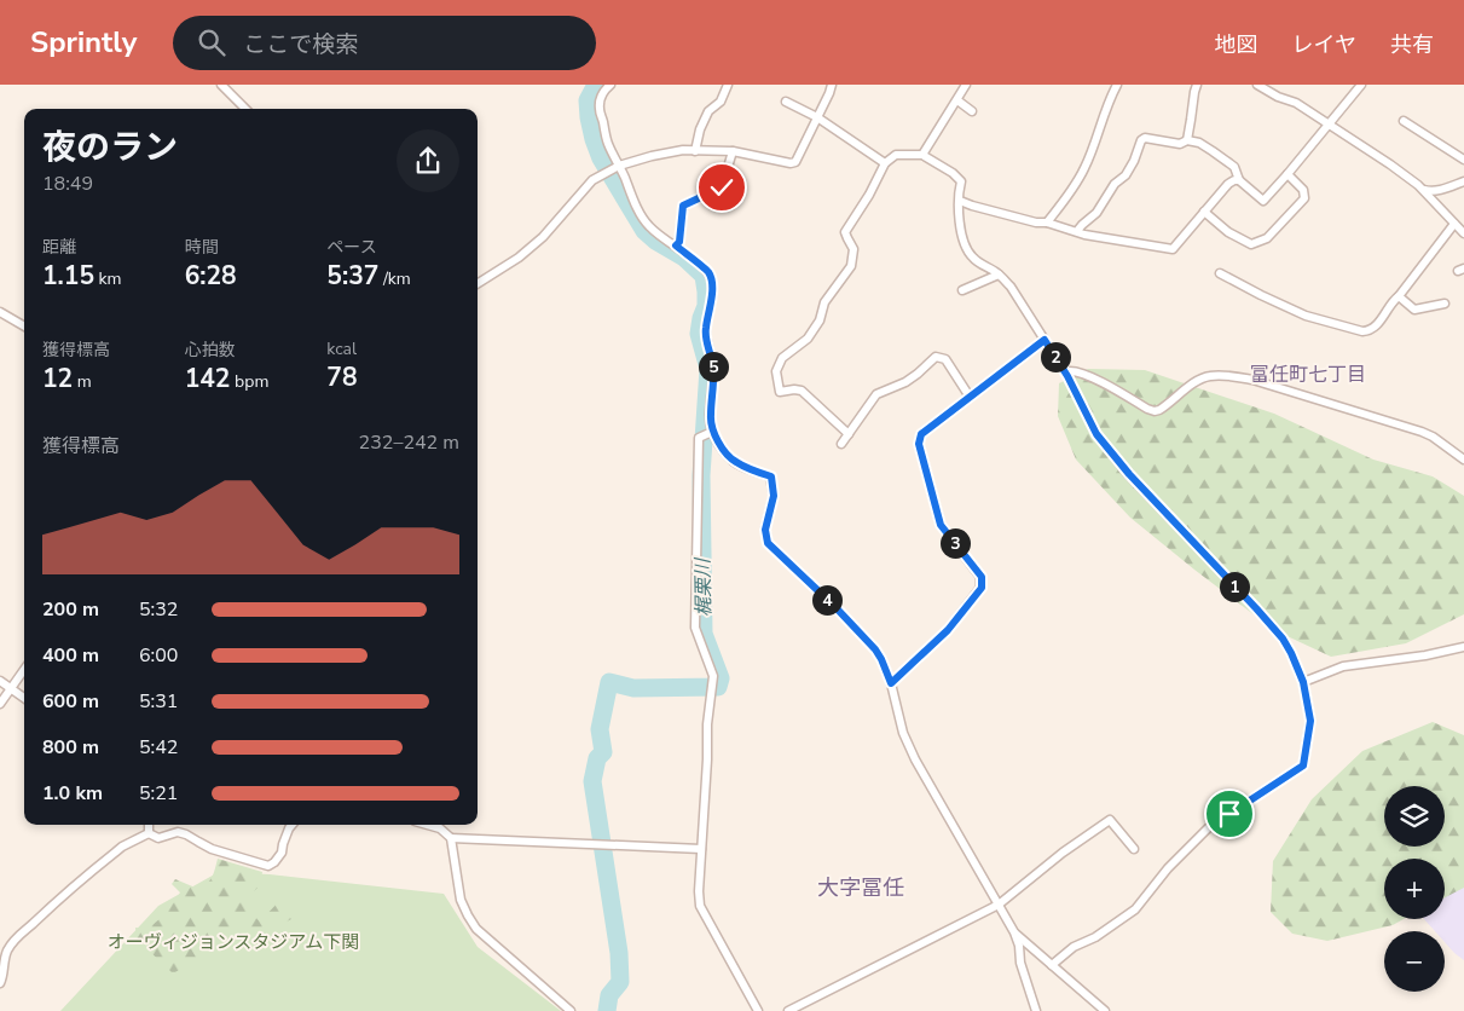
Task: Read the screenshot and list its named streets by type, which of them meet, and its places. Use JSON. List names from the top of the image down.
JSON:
{
  "districts": ["富任町七丁目", "大字冨任"],
  "water": ["梶栗川"],
  "parks": ["オーヴィジョンスタジアム下関"],
  "page": {
    "header": "Sprintly",
    "search": "ここで検索",
    "nav": ["地図", "レイヤ", "共有"],
    "heading": ["夜のラン", "18:49"],
    "stats": [
      ["距離", "1.15 km"],
      ["時間", "6:28"],
      ["ペース", "5:37 /km"],
      ["獲得標高", "12 m"],
      ["心拍数", "142 bpm"],
      ["kcal", "78"]
    ],
    "pins": [
      "2",
      "5",
      "3",
      "1",
      "4"
    ],
    "chart": ["獲得標高", "232–242 m"],
    "list": [
      {
        "name": "200 m",
        "note": "5:32"
      },
      {
        "name": "400 m",
        "note": "6:00"
      },
      {
        "name": "600 m",
        "note": "5:31"
      },
      {
        "name": "800 m",
        "note": "5:42"
      },
      {
        "name": "1.0 km",
        "note": "5:21"
      }
    ],
    "map_buttons": ["+", "−"]
  }
}
